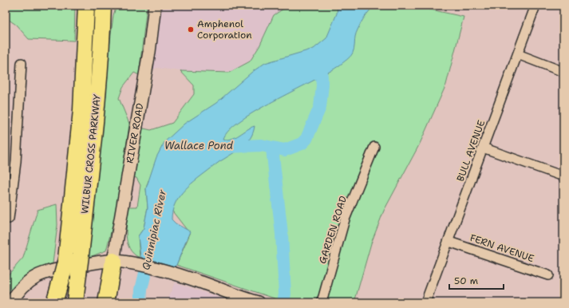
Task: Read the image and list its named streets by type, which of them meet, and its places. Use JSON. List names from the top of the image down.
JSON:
{
  "streets": {
    "highway": ["WILBUR CROSS PARKWAY"],
    "main road": ["RIVER ROAD"],
    "street": ["BULL AVENUE", "GARDEN ROAD", "FERN AVENUE"]
  },
  "crossings": [
    ["BULL AVENUE", "FERN AVENUE"]
  ],
  "water": ["Wallace Pond", "Quinnipiac River"],
  "places": ["Amphenol Corporation"],
  "scale_bar": "50 m"
}
